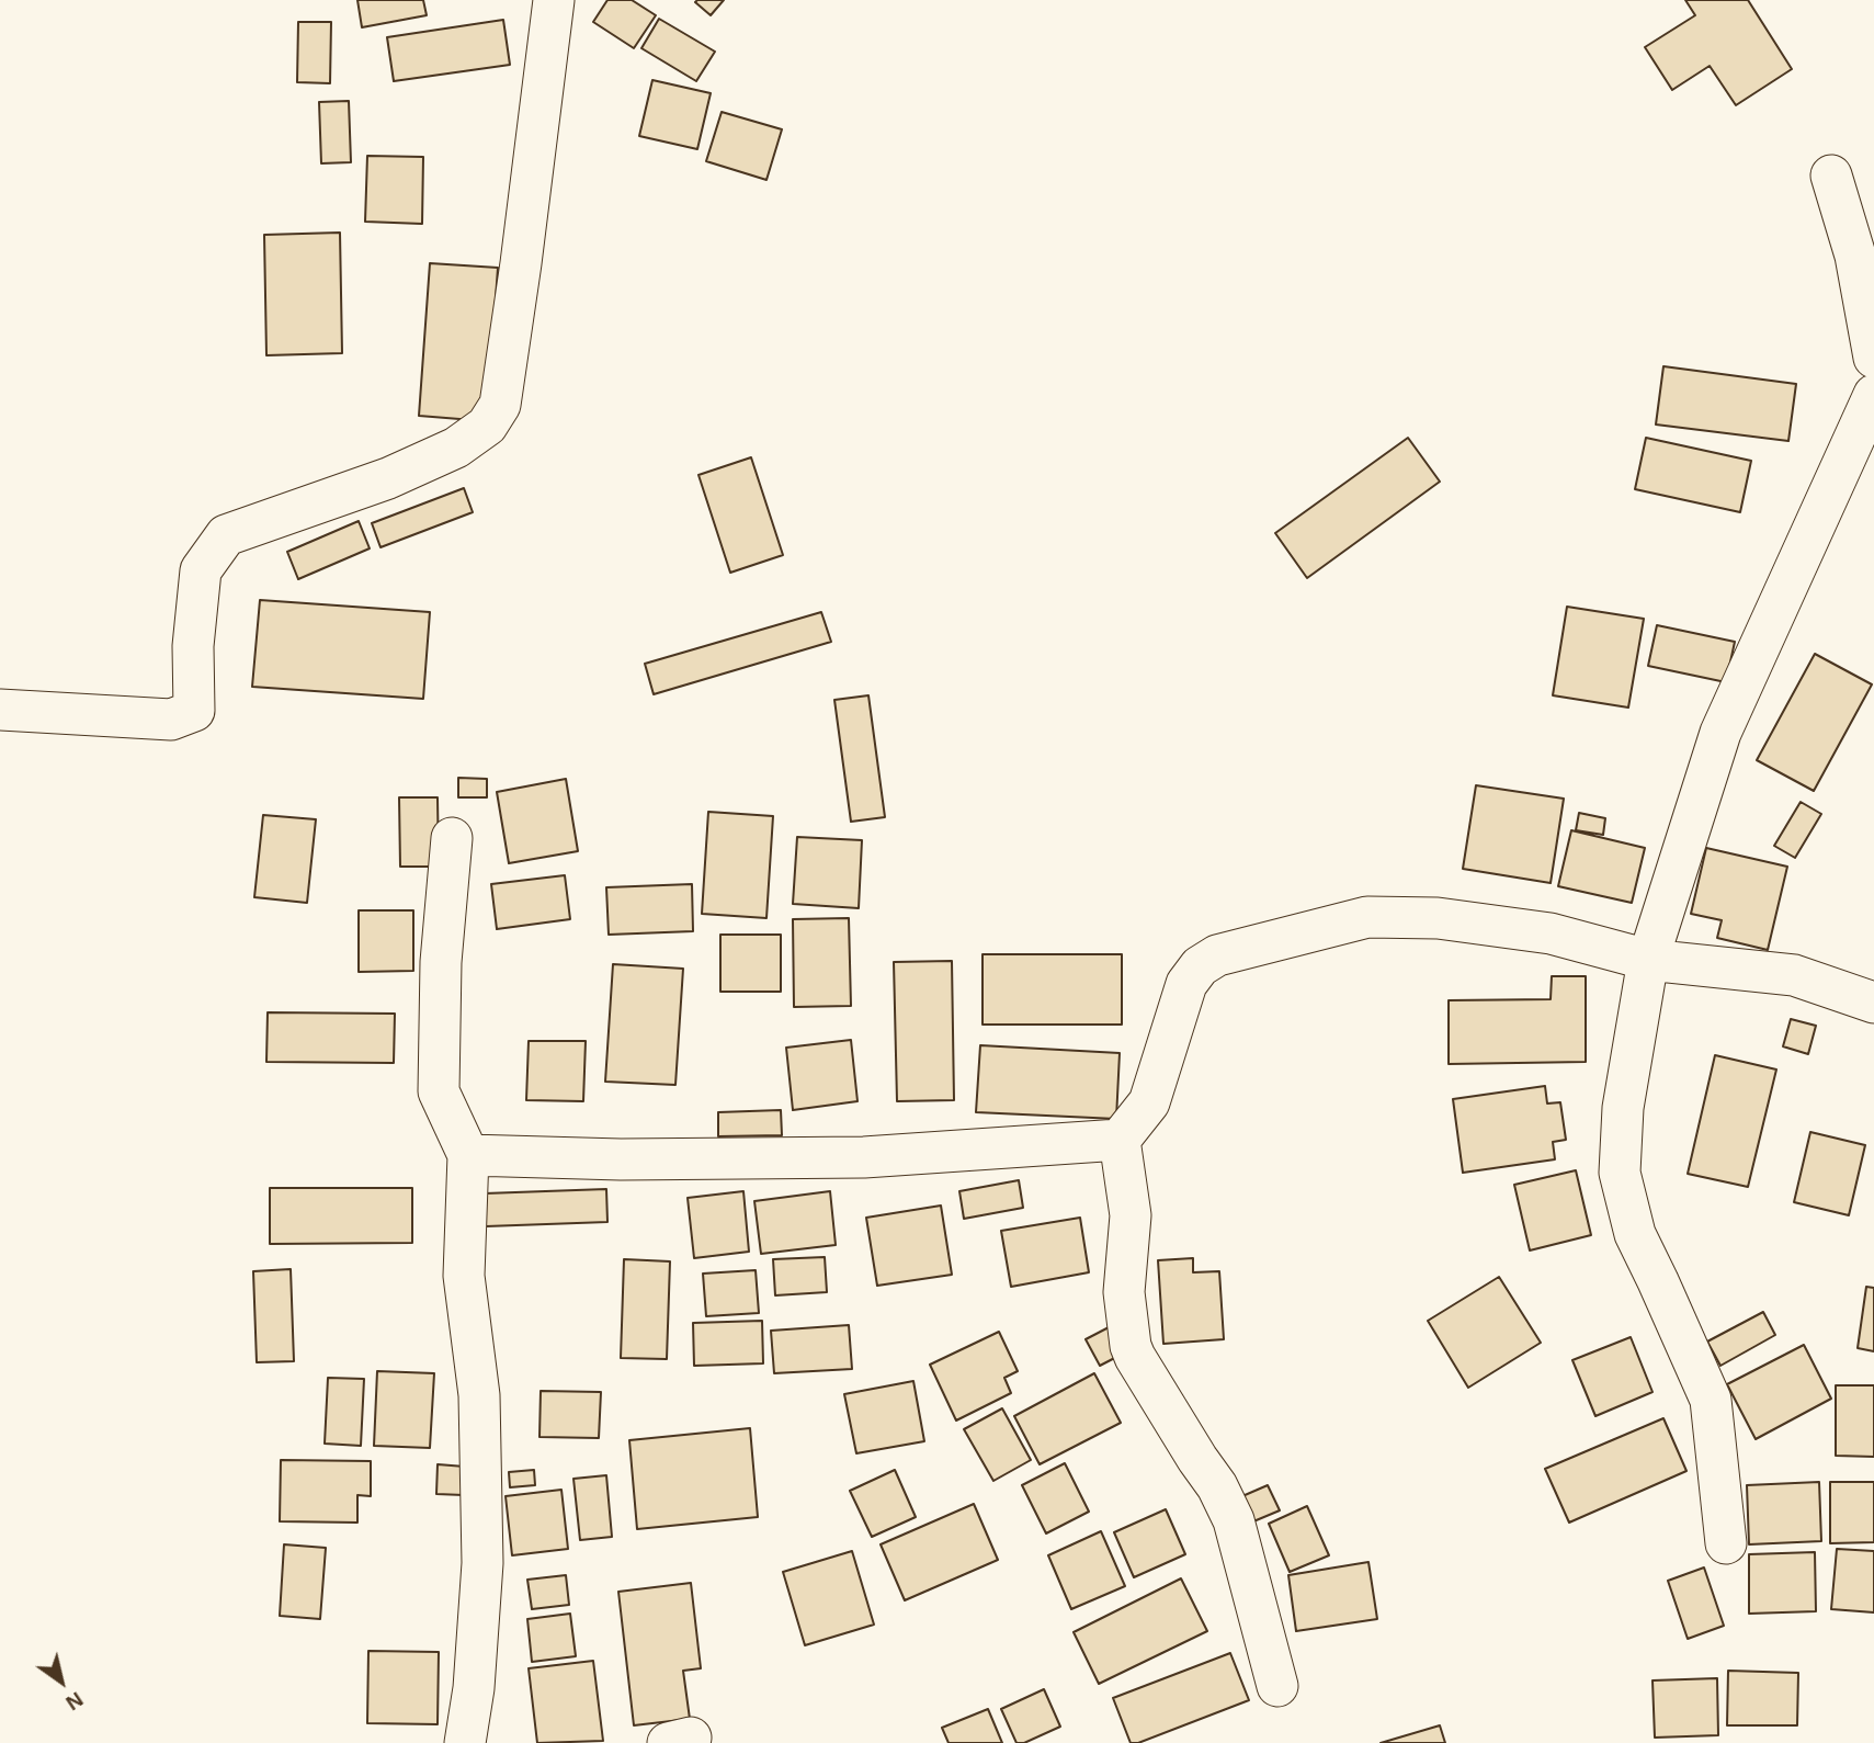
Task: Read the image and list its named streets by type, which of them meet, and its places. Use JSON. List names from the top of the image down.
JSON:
{
  "north": "bottom right"
}
